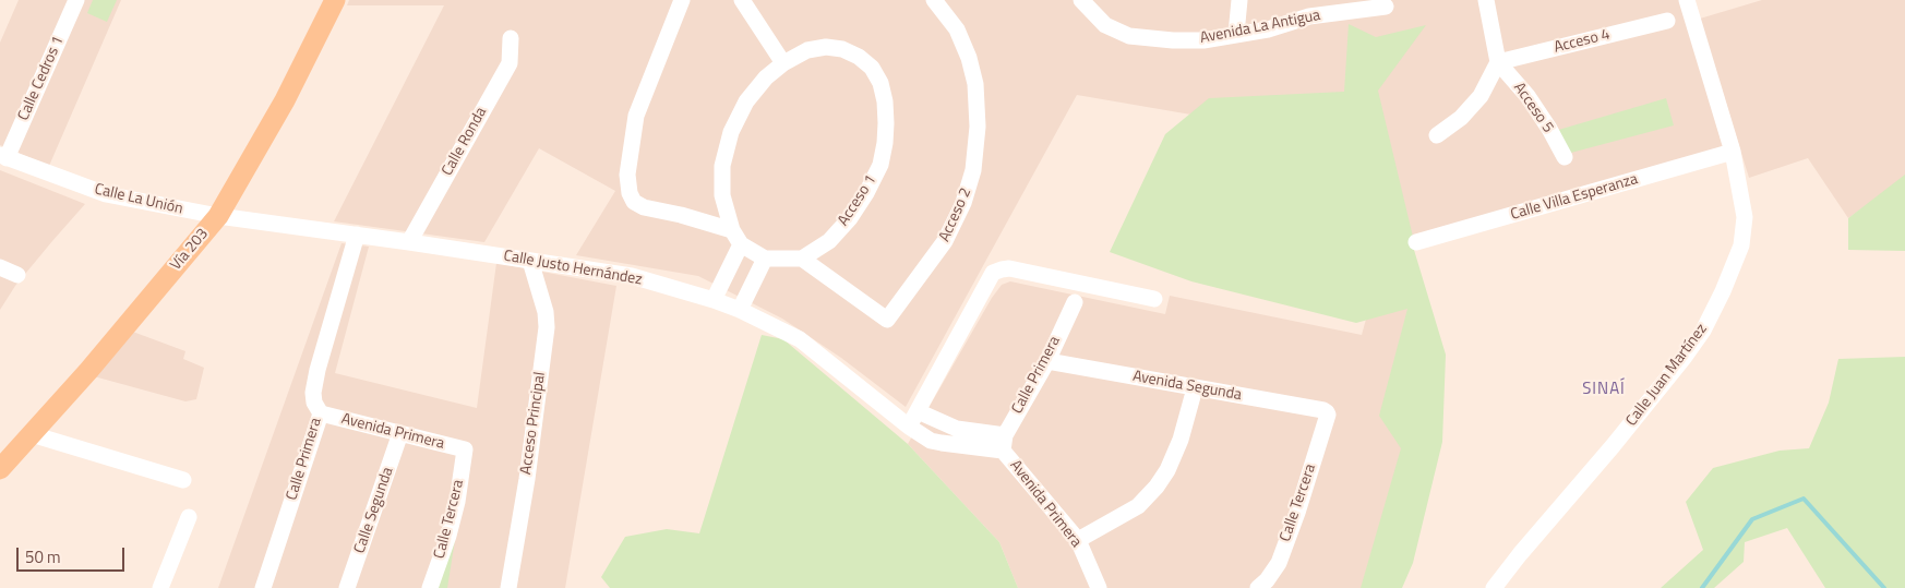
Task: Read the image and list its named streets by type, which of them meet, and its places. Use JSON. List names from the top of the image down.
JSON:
{
  "streets": {
    "main road": ["Vía 203"],
    "street": [
      "Avenida La Antigua",
      "Acceso 4",
      "Calle Cedros 1",
      "Acceso 5",
      "Calle Ronda",
      "Calle Villa Esperanza",
      "Calle La Unión",
      "Acceso 1",
      "Acceso 2",
      "Calle Justo Hernández",
      "Calle Primera",
      "Calle Juan Martínez",
      "Avenida Segunda",
      "Acceso Principal",
      "Avenida Primera",
      "Calle Tercera",
      "Calle Segunda"
    ]
  },
  "crossings": [
    ["Acceso 4", "Acceso 5"],
    ["Calle Cedros 1", "Calle La Unión"],
    ["Calle Ronda", "Calle Justo Hernández"],
    ["Calle Villa Esperanza", "Calle Juan Martínez"],
    ["Calle La Unión", "Vía 203"],
    ["Calle La Unión", "Calle Justo Hernández"],
    ["Acceso 1", "Acceso 2"],
    ["Vía 203", "Calle Justo Hernández"],
    ["Calle Justo Hernández", "Calle Primera"],
    ["Calle Justo Hernández", "Acceso Principal"],
    ["Calle Justo Hernández", "Avenida Primera"],
    ["Calle Primera", "Avenida Segunda"],
    ["Calle Primera", "Avenida Primera"],
    ["Avenida Segunda", "Calle Tercera"],
    ["Avenida Primera", "Calle Tercera"],
    ["Avenida Primera", "Calle Segunda"]
  ],
  "districts": ["SINAÍ"],
  "scale_bar": "50 m"
}
